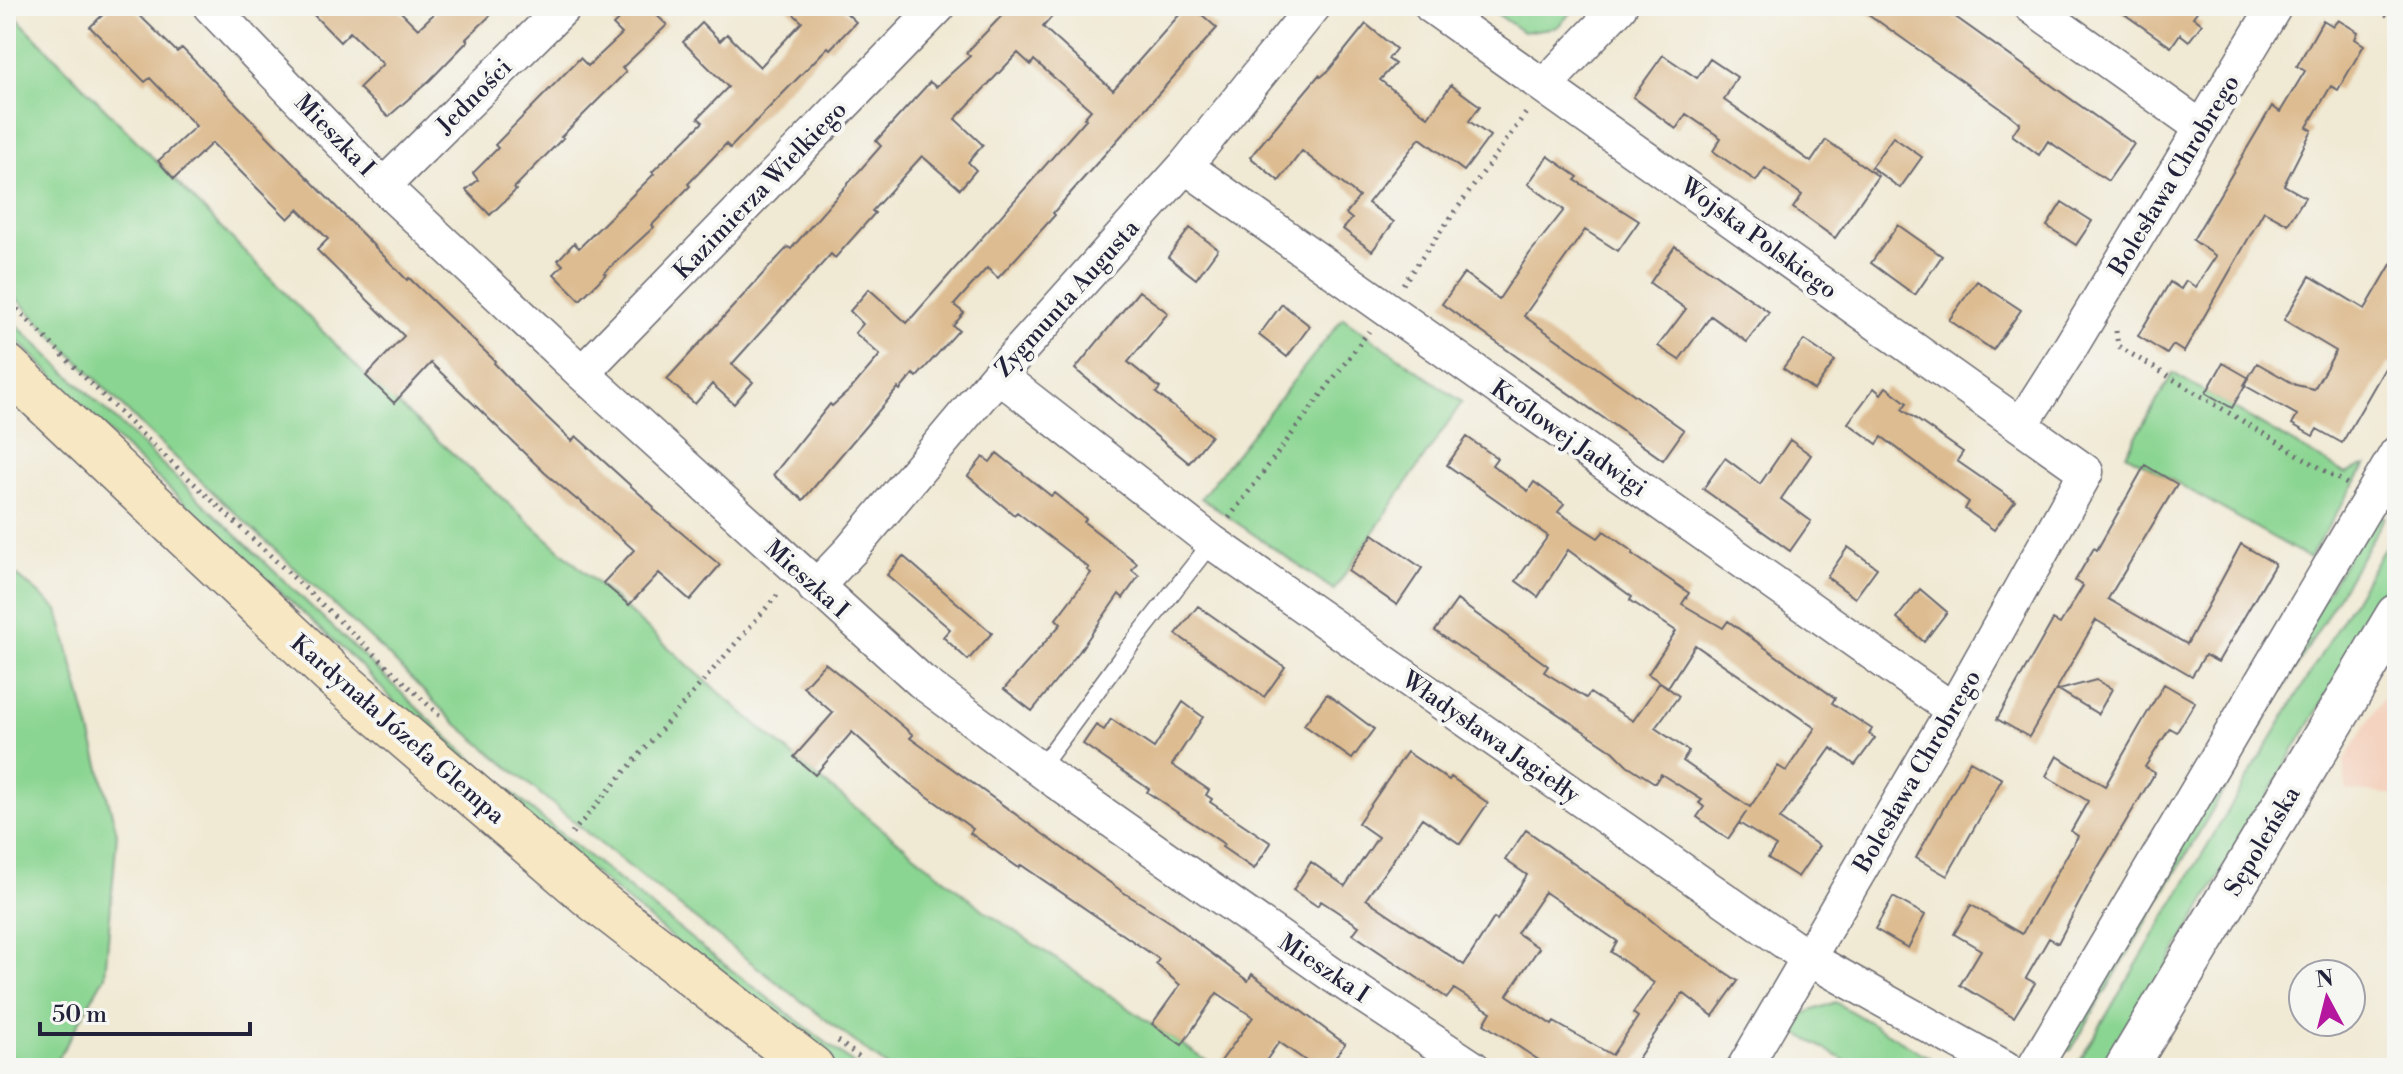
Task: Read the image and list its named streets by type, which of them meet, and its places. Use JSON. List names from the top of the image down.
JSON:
{
  "streets": {
    "main road": ["Kardynała Józefa Glempa"],
    "street": [
      "Jedności",
      "Mieszka I",
      "Bolesława Chrobrego",
      "Kazimierza Wielkiego",
      "Wojska Polskiego",
      "Zygmunta Augusta",
      "Królowej Jadwigi",
      "Władysława Jagiełły",
      "Sępoleńska"
    ]
  },
  "crossings": [
    ["Jedności", "Mieszka I"],
    ["Mieszka I", "Kazimierza Wielkiego"],
    ["Mieszka I", "Zygmunta Augusta"],
    ["Bolesława Chrobrego", "Wojska Polskiego"],
    ["Bolesława Chrobrego", "Królowej Jadwigi"],
    ["Bolesława Chrobrego", "Władysława Jagiełły"],
    ["Zygmunta Augusta", "Królowej Jadwigi"],
    ["Zygmunta Augusta", "Władysława Jagiełły"]
  ],
  "scale_bar": "50 m",
  "north": "top"
}
